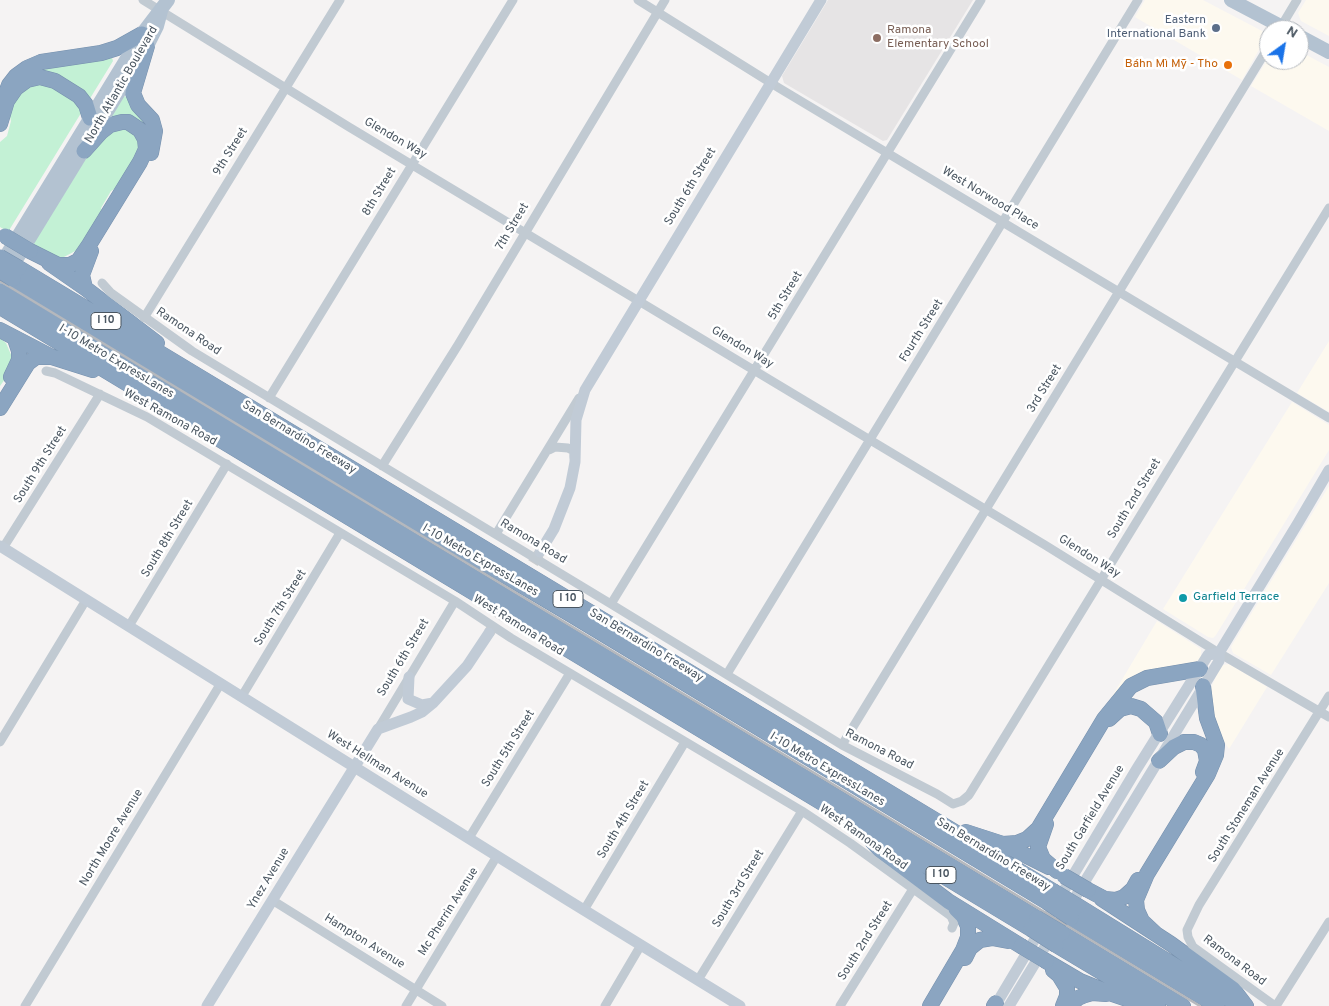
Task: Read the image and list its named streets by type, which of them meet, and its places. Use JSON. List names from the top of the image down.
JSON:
{
  "streets": {
    "highway": ["I 10", "I-10 Metro ExpressLanes", "San Bernardino Freeway"],
    "main road": ["North Atlantic Boulevard"],
    "street": [
      "Glendon Way",
      "9th Street",
      "South 6th Street",
      "8th Street",
      "West Norwood Place",
      "7th Street",
      "5th Street",
      "Fourth Street",
      "Ramona Road",
      "3rd Street",
      "West Ramona Road",
      "South 9th Street",
      "South 2nd Street",
      "South 8th Street",
      "South 7th Street",
      "South 5th Street",
      "West Hellman Avenue",
      "South Stoneman Avenue",
      "South Garfield Avenue",
      "South 4th Street",
      "North Moore Avenue",
      "Ynez Avenue",
      "South 3rd Street",
      "Mc Pherrin Avenue",
      "Hampton Avenue"
    ]
  },
  "crossings": [
    ["North Atlantic Boulevard", "Glendon Way"],
    ["North Atlantic Boulevard", "I-10 Metro ExpressLanes"],
    ["North Atlantic Boulevard", "San Bernardino Freeway"],
    ["Glendon Way", "9th Street"],
    ["Glendon Way", "South 6th Street"],
    ["Glendon Way", "8th Street"],
    ["Glendon Way", "7th Street"],
    ["Glendon Way", "5th Street"],
    ["Glendon Way", "Fourth Street"],
    ["Glendon Way", "3rd Street"],
    ["Glendon Way", "South 2nd Street"],
    ["Glendon Way", "South Stoneman Avenue"],
    ["Glendon Way", "South Garfield Avenue"],
    ["9th Street", "Ramona Road"],
    ["South 6th Street", "West Norwood Place"],
    ["South 6th Street", "Ramona Road"],
    ["South 6th Street", "West Ramona Road"],
    ["South 6th Street", "West Hellman Avenue"],
    ["South 6th Street", "Ynez Avenue"],
    ["8th Street", "Ramona Road"],
    ["West Norwood Place", "7th Street"],
    ["West Norwood Place", "5th Street"],
    ["West Norwood Place", "Fourth Street"],
    ["West Norwood Place", "3rd Street"],
    ["West Norwood Place", "South 2nd Street"],
    ["7th Street", "Ramona Road"],
    ["5th Street", "Ramona Road"],
    ["Fourth Street", "Ramona Road"],
    ["Ramona Road", "3rd Street"],
    ["Ramona Road", "South 2nd Street"],
    ["Ramona Road", "South Stoneman Avenue"],
    ["I-10 Metro ExpressLanes", "San Bernardino Freeway"],
    ["West Ramona Road", "South 9th Street"],
    ["West Ramona Road", "South 2nd Street"],
    ["West Ramona Road", "South 8th Street"],
    ["West Ramona Road", "South 7th Street"],
    ["West Ramona Road", "South 5th Street"],
    ["West Ramona Road", "South 4th Street"],
    ["West Ramona Road", "South 3rd Street"],
    ["South 9th Street", "West Hellman Avenue"],
    ["South 8th Street", "West Hellman Avenue"],
    ["South 7th Street", "West Hellman Avenue"],
    ["South 5th Street", "West Hellman Avenue"],
    ["West Hellman Avenue", "South 4th Street"],
    ["West Hellman Avenue", "North Moore Avenue"],
    ["West Hellman Avenue", "Ynez Avenue"],
    ["West Hellman Avenue", "South 3rd Street"],
    ["West Hellman Avenue", "Mc Pherrin Avenue"],
    ["Ynez Avenue", "Hampton Avenue"],
    ["Mc Pherrin Avenue", "Hampton Avenue"]
  ],
  "places": [
    "Eastern International Bank",
    "Ramona Elementary School",
    "Báhn Mì Mỹ - Tho",
    "Garfield Terrace"
  ],
  "north": "top right"
}
